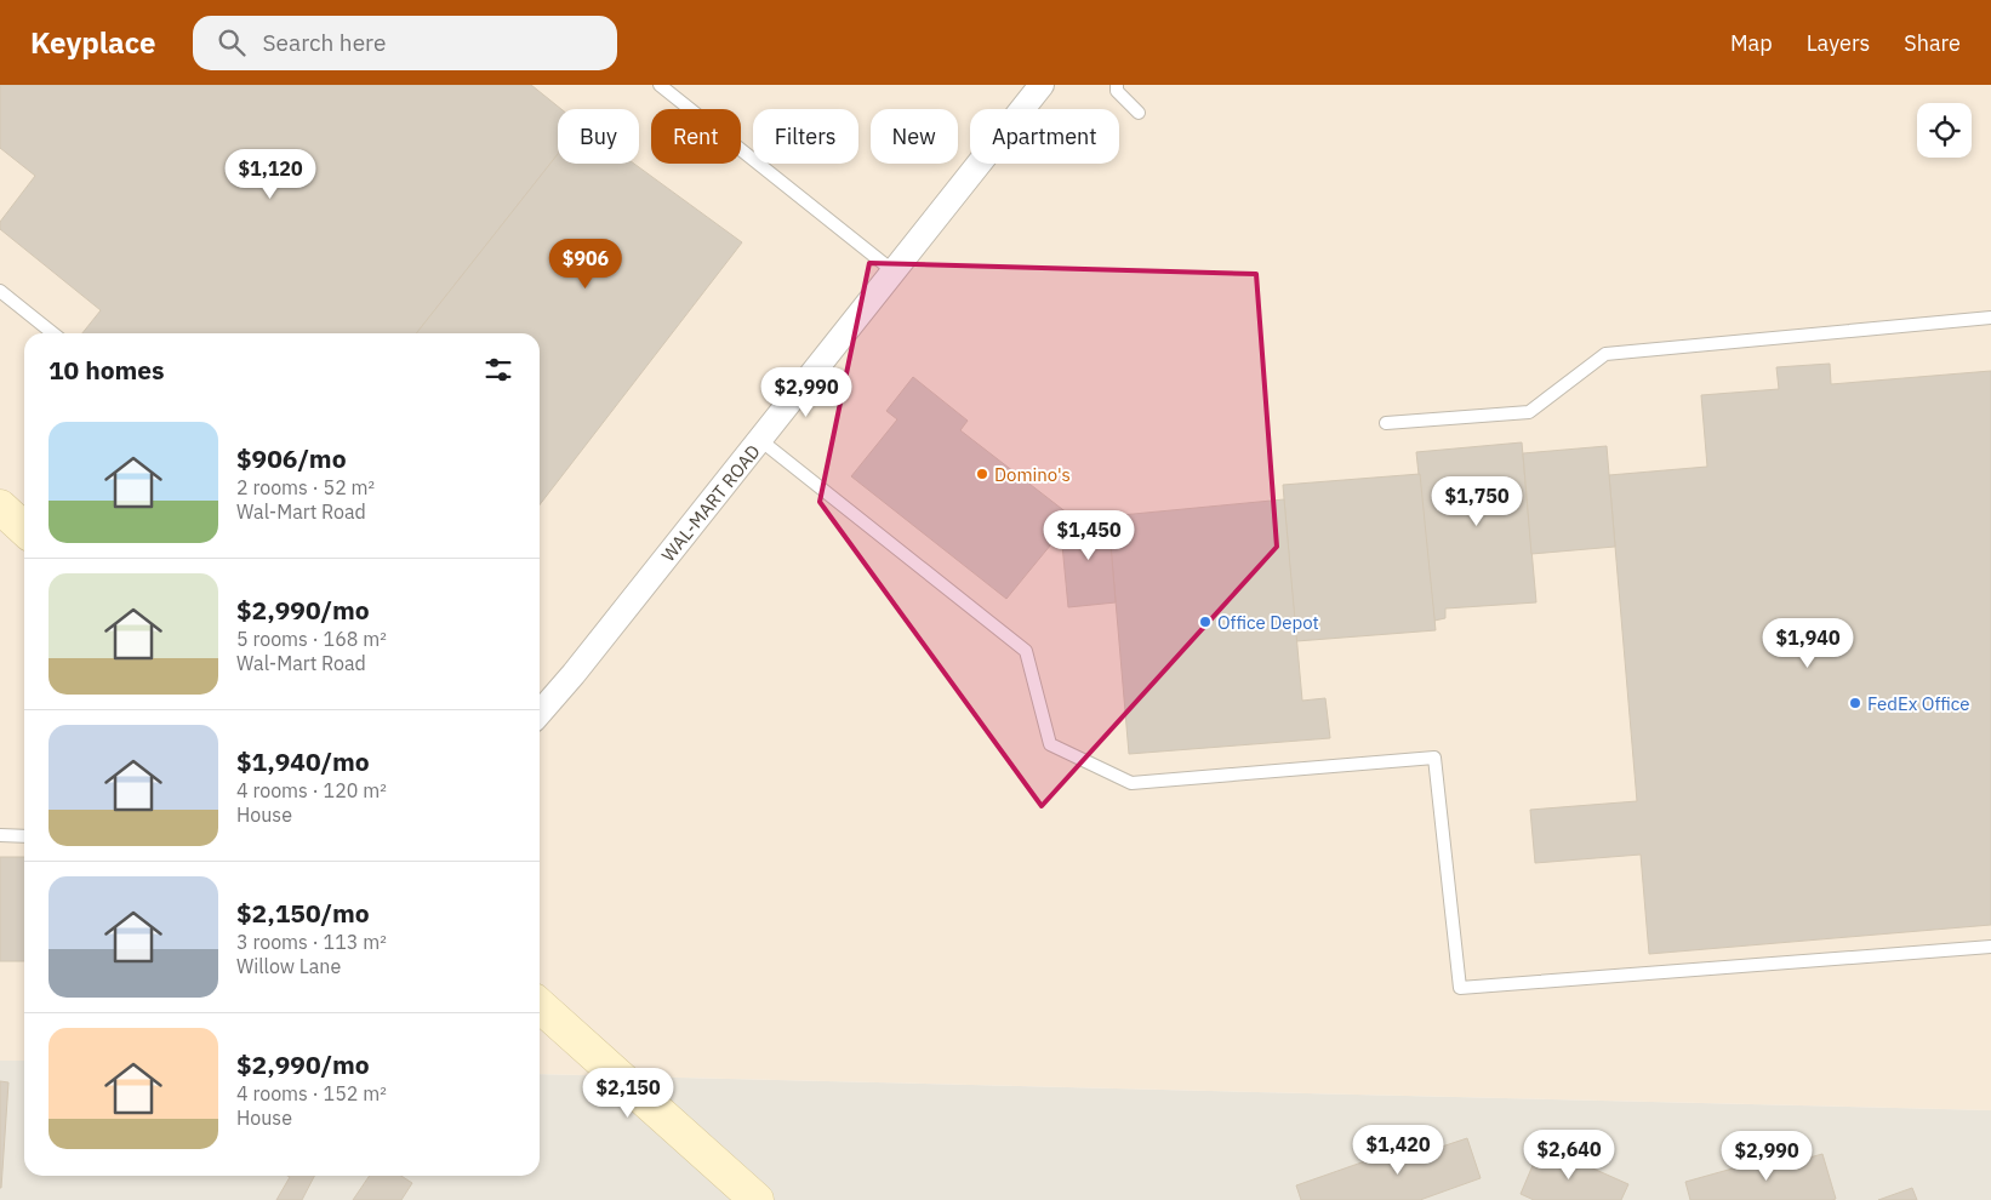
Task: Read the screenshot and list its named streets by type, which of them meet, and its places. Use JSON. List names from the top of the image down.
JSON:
{
  "streets": {
    "street": ["WAL-MART ROAD"]
  },
  "places": ["Domino's", "Office Depot", "FedEx Office"],
  "page": {
    "header": "Keyplace",
    "search": "Search here",
    "nav": ["Map", "Layers", "Share"],
    "chip": [
      "Buy",
      "Rent",
      "Filters",
      "New",
      "Apartment"
    ],
    "price": [
      "$1,120",
      "$906",
      "$2,990",
      "$1,750",
      "$1,450",
      "$1,940",
      "$2,150",
      "$1,420",
      "$2,640",
      "$2,990"
    ],
    "heading": "10 homes",
    "list": [
      {
        "name": "$906/mo",
        "note": "2 rooms · 52 m² · Wal-Mart Road"
      },
      {
        "name": "$2,990/mo",
        "note": "5 rooms · 168 m² · Wal-Mart Road"
      },
      {
        "name": "$1,940/mo",
        "note": "4 rooms · 120 m² · House"
      },
      {
        "name": "$2,150/mo",
        "note": "3 rooms · 113 m² · Willow Lane"
      },
      {
        "name": "$2,990/mo",
        "note": "4 rooms · 152 m² · House"
      }
    ]
  }
}
